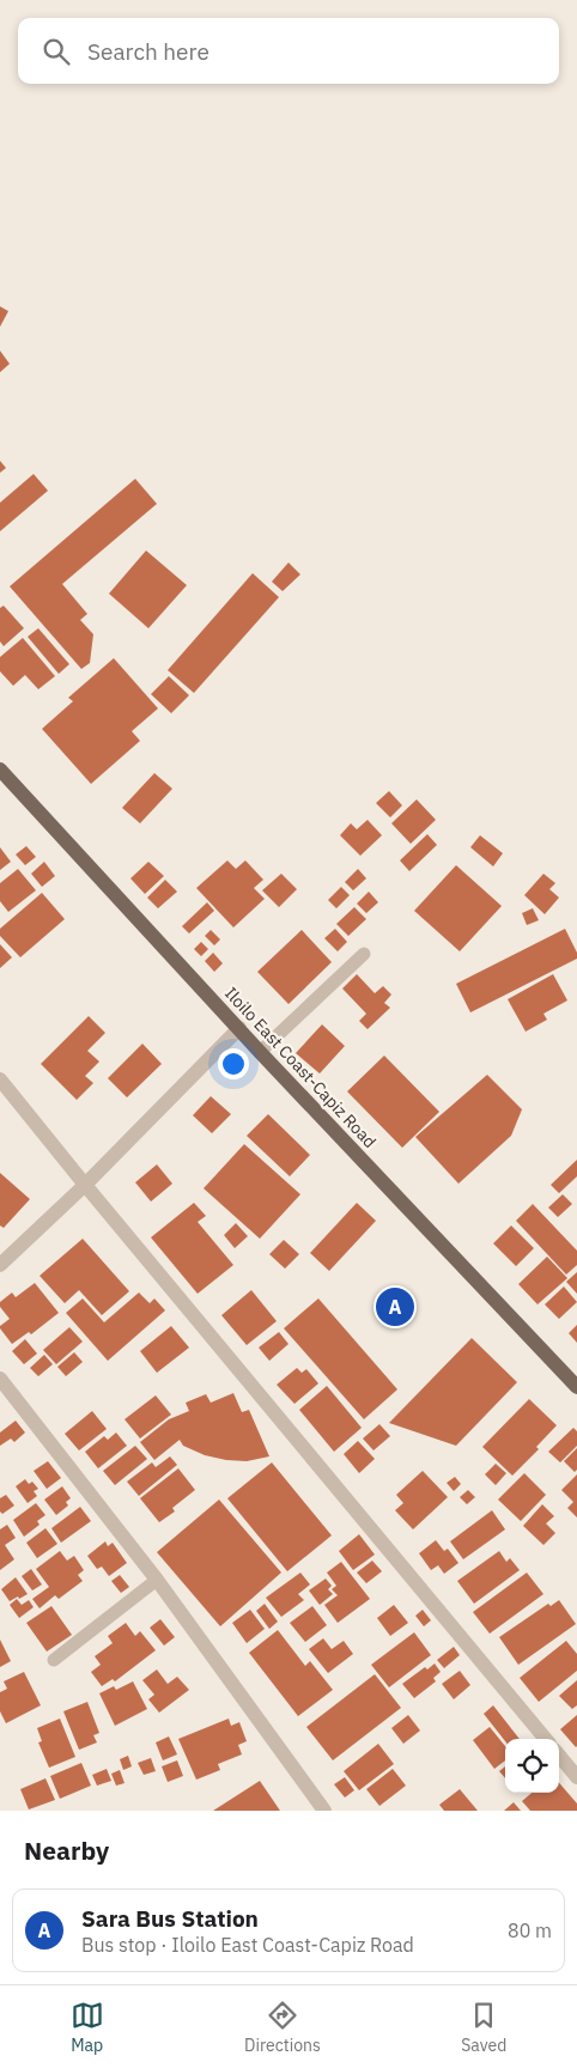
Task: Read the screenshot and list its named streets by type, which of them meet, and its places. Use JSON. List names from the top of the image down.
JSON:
{
  "streets": {
    "main road": ["Iloilo East Coast-Capiz Road"]
  },
  "page": {
    "search": "Search here",
    "pins": "A",
    "heading": "Nearby",
    "list": [
      {
        "mark": "A",
        "name": "Sara Bus Station",
        "note": "Bus stop · Iloilo East Coast-Capiz Road",
        "value": "80 m"
      }
    ],
    "nav": ["Map", "Directions", "Saved"]
  }
}
